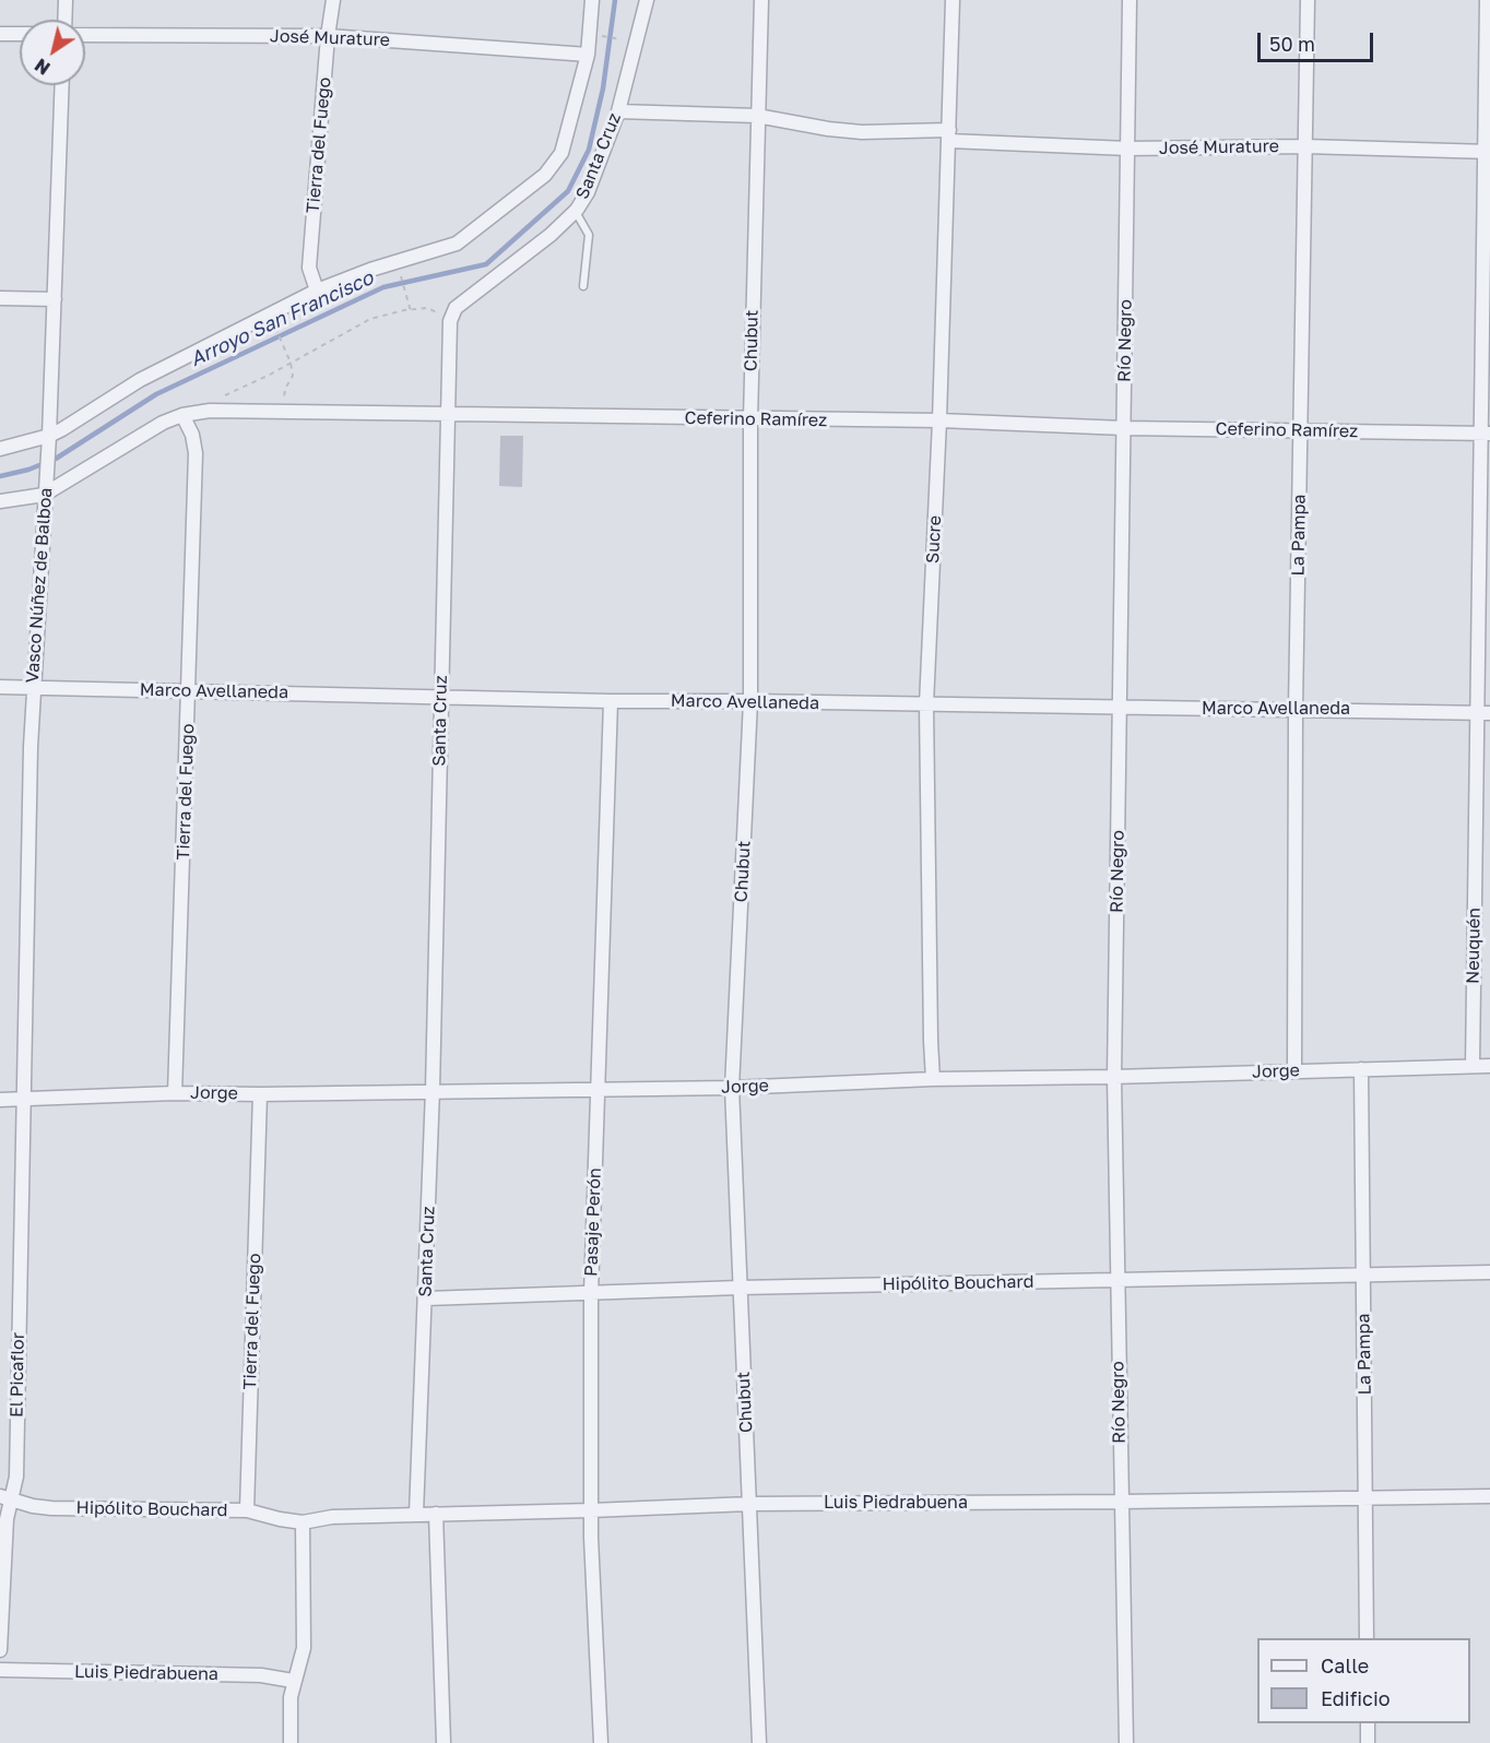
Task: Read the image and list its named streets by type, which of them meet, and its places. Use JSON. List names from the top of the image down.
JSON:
{
  "streets": {
    "street": [
      "José Murature",
      "Tierra del Fuego",
      "Santa Cruz",
      "Chubut",
      "Río Negro",
      "Ceferino Ramírez",
      "La Pampa",
      "Sucre",
      "Vasco Núñez de Balboa",
      "Marco Avellaneda",
      "Neuquén",
      "Jorge",
      "Pasaje Perón",
      "Hipólito Bouchard",
      "El Picaflor",
      "Luis Piedrabuena"
    ]
  },
  "crossings": [
    ["José Murature", "Tierra del Fuego"],
    ["José Murature", "Santa Cruz"],
    ["José Murature", "Chubut"],
    ["José Murature", "Río Negro"],
    ["José Murature", "La Pampa"],
    ["José Murature", "Sucre"],
    ["José Murature", "Neuquén"],
    ["Tierra del Fuego", "Santa Cruz"],
    ["Tierra del Fuego", "Ceferino Ramírez"],
    ["Tierra del Fuego", "Marco Avellaneda"],
    ["Tierra del Fuego", "Jorge"],
    ["Tierra del Fuego", "Hipólito Bouchard"],
    ["Santa Cruz", "Ceferino Ramírez"],
    ["Santa Cruz", "Vasco Núñez de Balboa"],
    ["Santa Cruz", "Marco Avellaneda"],
    ["Santa Cruz", "Jorge"],
    ["Santa Cruz", "Hipólito Bouchard"],
    ["Santa Cruz", "Luis Piedrabuena"],
    ["Chubut", "Ceferino Ramírez"],
    ["Chubut", "Marco Avellaneda"],
    ["Chubut", "Jorge"],
    ["Chubut", "Hipólito Bouchard"],
    ["Chubut", "Luis Piedrabuena"],
    ["Río Negro", "Ceferino Ramírez"],
    ["Río Negro", "Marco Avellaneda"],
    ["Río Negro", "Jorge"],
    ["Río Negro", "Hipólito Bouchard"],
    ["Río Negro", "Luis Piedrabuena"],
    ["Ceferino Ramírez", "La Pampa"],
    ["Ceferino Ramírez", "Sucre"],
    ["Ceferino Ramírez", "Vasco Núñez de Balboa"],
    ["Ceferino Ramírez", "Neuquén"],
    ["La Pampa", "Marco Avellaneda"],
    ["La Pampa", "Jorge"],
    ["La Pampa", "Hipólito Bouchard"],
    ["La Pampa", "Luis Piedrabuena"],
    ["Sucre", "Marco Avellaneda"],
    ["Sucre", "Jorge"],
    ["Vasco Núñez de Balboa", "Marco Avellaneda"],
    ["Vasco Núñez de Balboa", "Jorge"],
    ["Vasco Núñez de Balboa", "El Picaflor"],
    ["Marco Avellaneda", "Neuquén"],
    ["Marco Avellaneda", "Pasaje Perón"],
    ["Neuquén", "Jorge"],
    ["Jorge", "Pasaje Perón"],
    ["Jorge", "El Picaflor"],
    ["Pasaje Perón", "Hipólito Bouchard"],
    ["Pasaje Perón", "Luis Piedrabuena"],
    ["Hipólito Bouchard", "El Picaflor"],
    ["Hipólito Bouchard", "Luis Piedrabuena"]
  ],
  "water": ["Arroyo San Francisco"],
  "legend": ["Calle", "Edificio"],
  "scale_bar": "50 m",
  "north": "bottom left"
}
